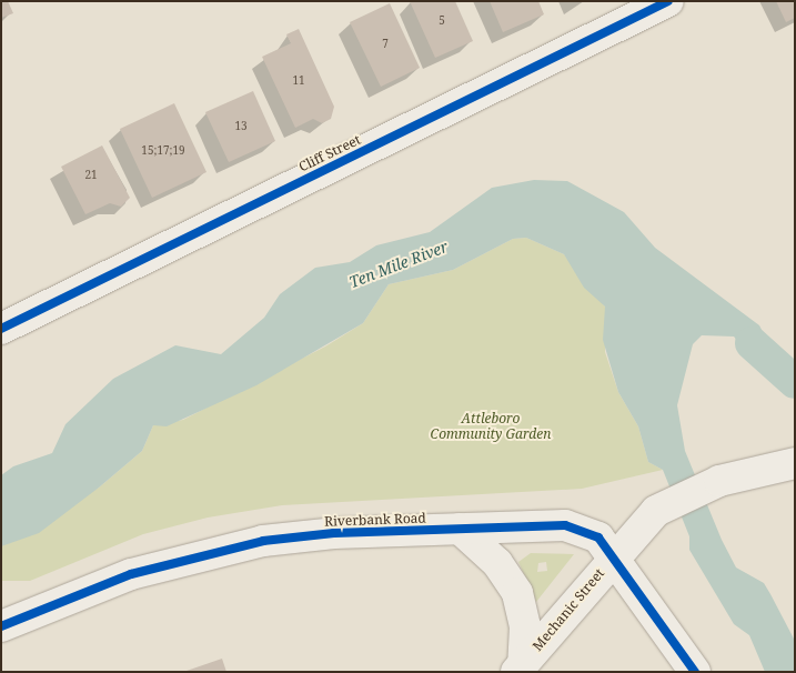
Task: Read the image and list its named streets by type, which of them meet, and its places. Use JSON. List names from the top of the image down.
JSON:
{
  "streets": {
    "street": ["Cliff Street", "Riverbank Road", "Mechanic Street"]
  },
  "crossings": [
    ["Riverbank Road", "Mechanic Street"]
  ],
  "water": ["Ten Mile River"],
  "parks": ["Attleboro Community Garden"],
  "house_numbers": [
    "5",
    "7",
    "11",
    "13",
    "15;17;19",
    "21"
  ]
}
